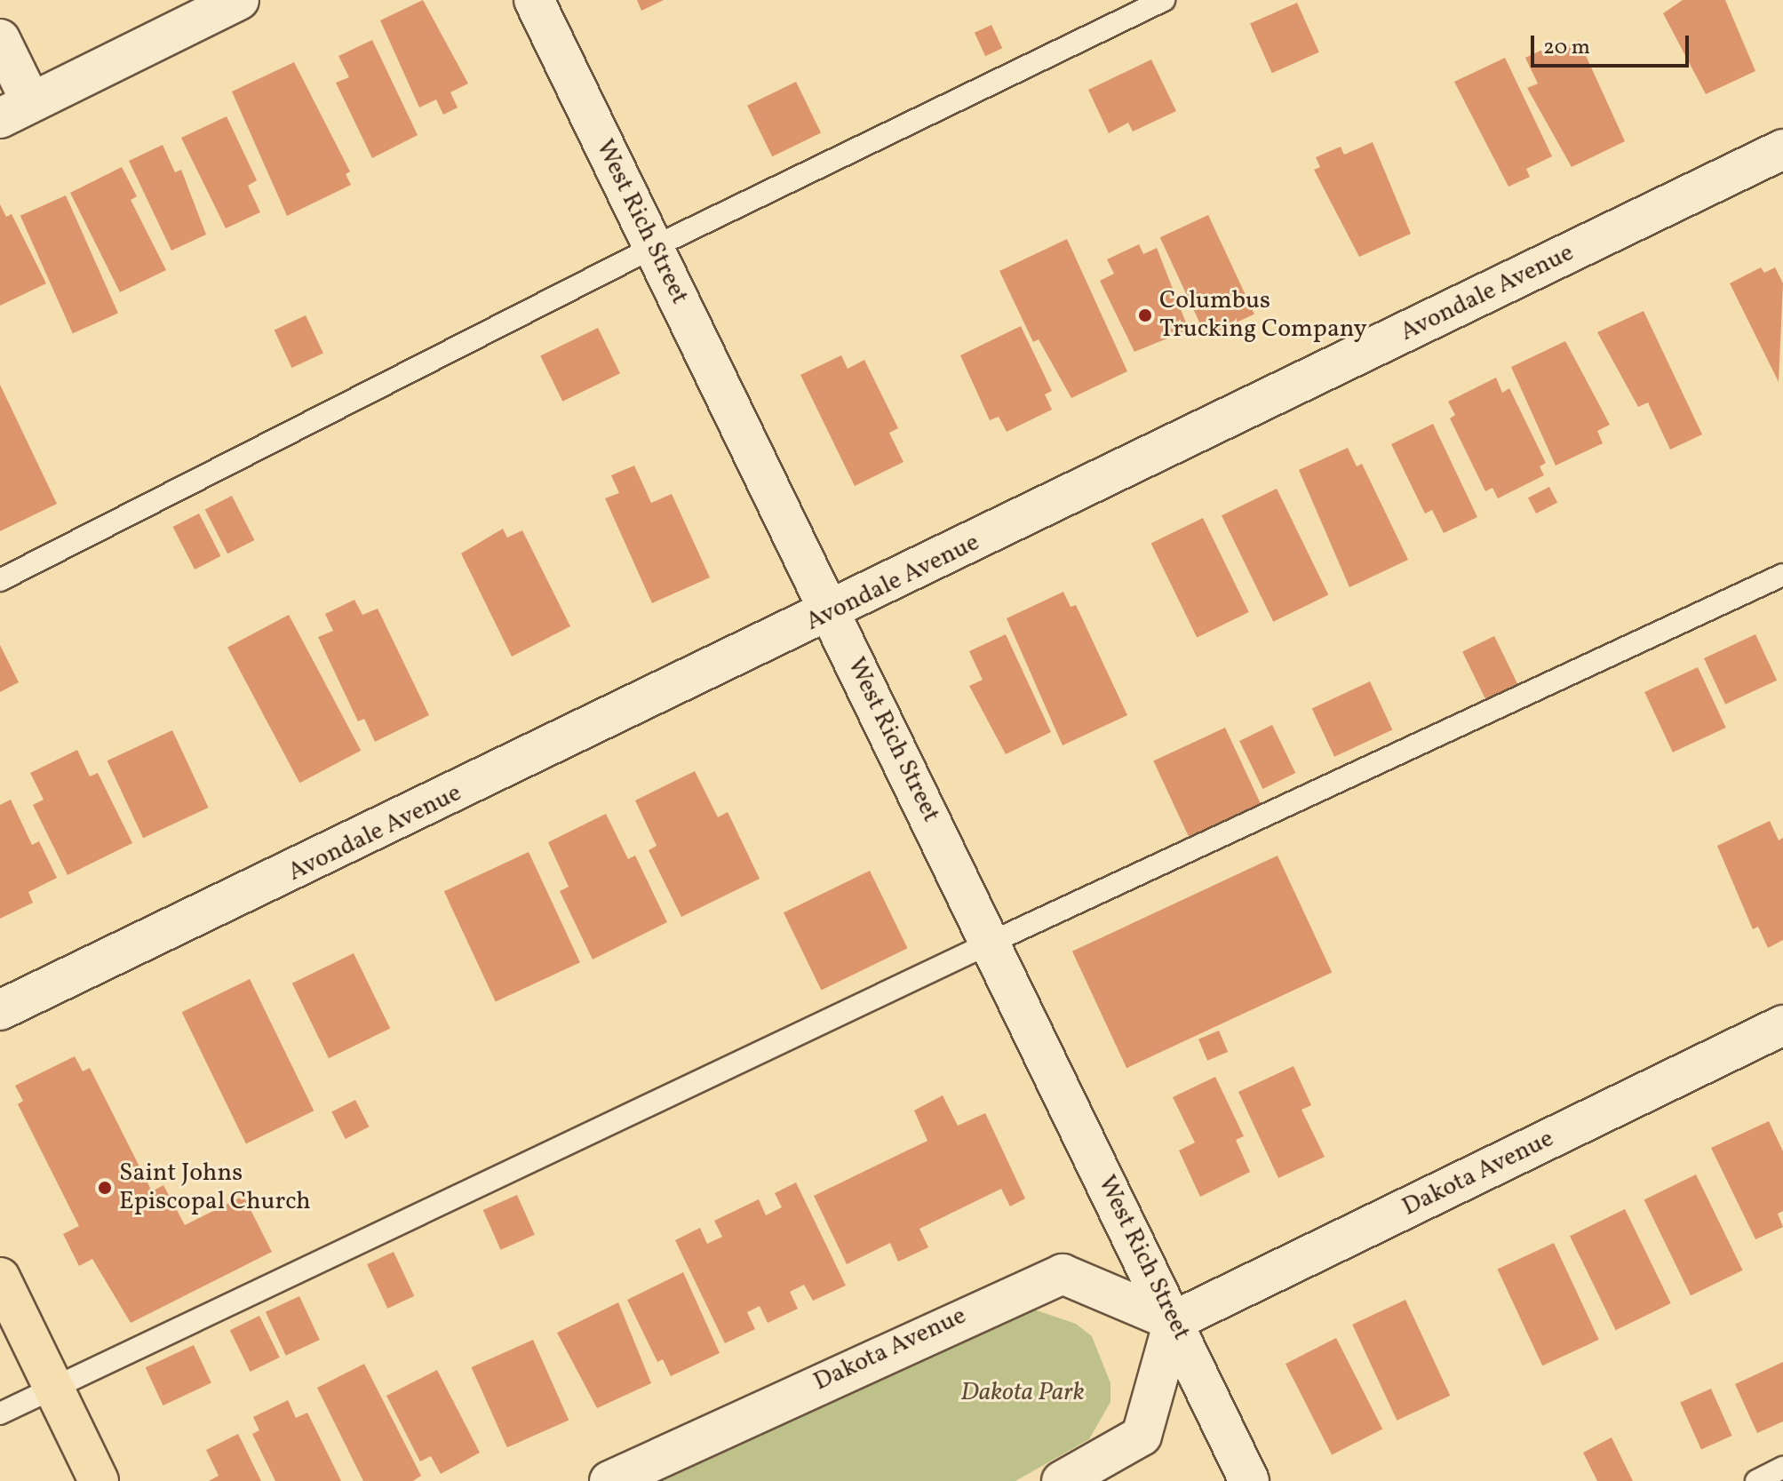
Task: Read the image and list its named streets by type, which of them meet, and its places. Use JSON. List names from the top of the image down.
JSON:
{
  "streets": {
    "street": ["West Rich Street", "Avondale Avenue", "Dakota Avenue"]
  },
  "crossings": [
    ["West Rich Street", "Avondale Avenue"],
    ["West Rich Street", "Dakota Avenue"]
  ],
  "parks": ["Dakota Park"],
  "places": ["Columbus Trucking Company", "Saint Johns Episcopal Church"],
  "scale_bar": "20 m"
}
